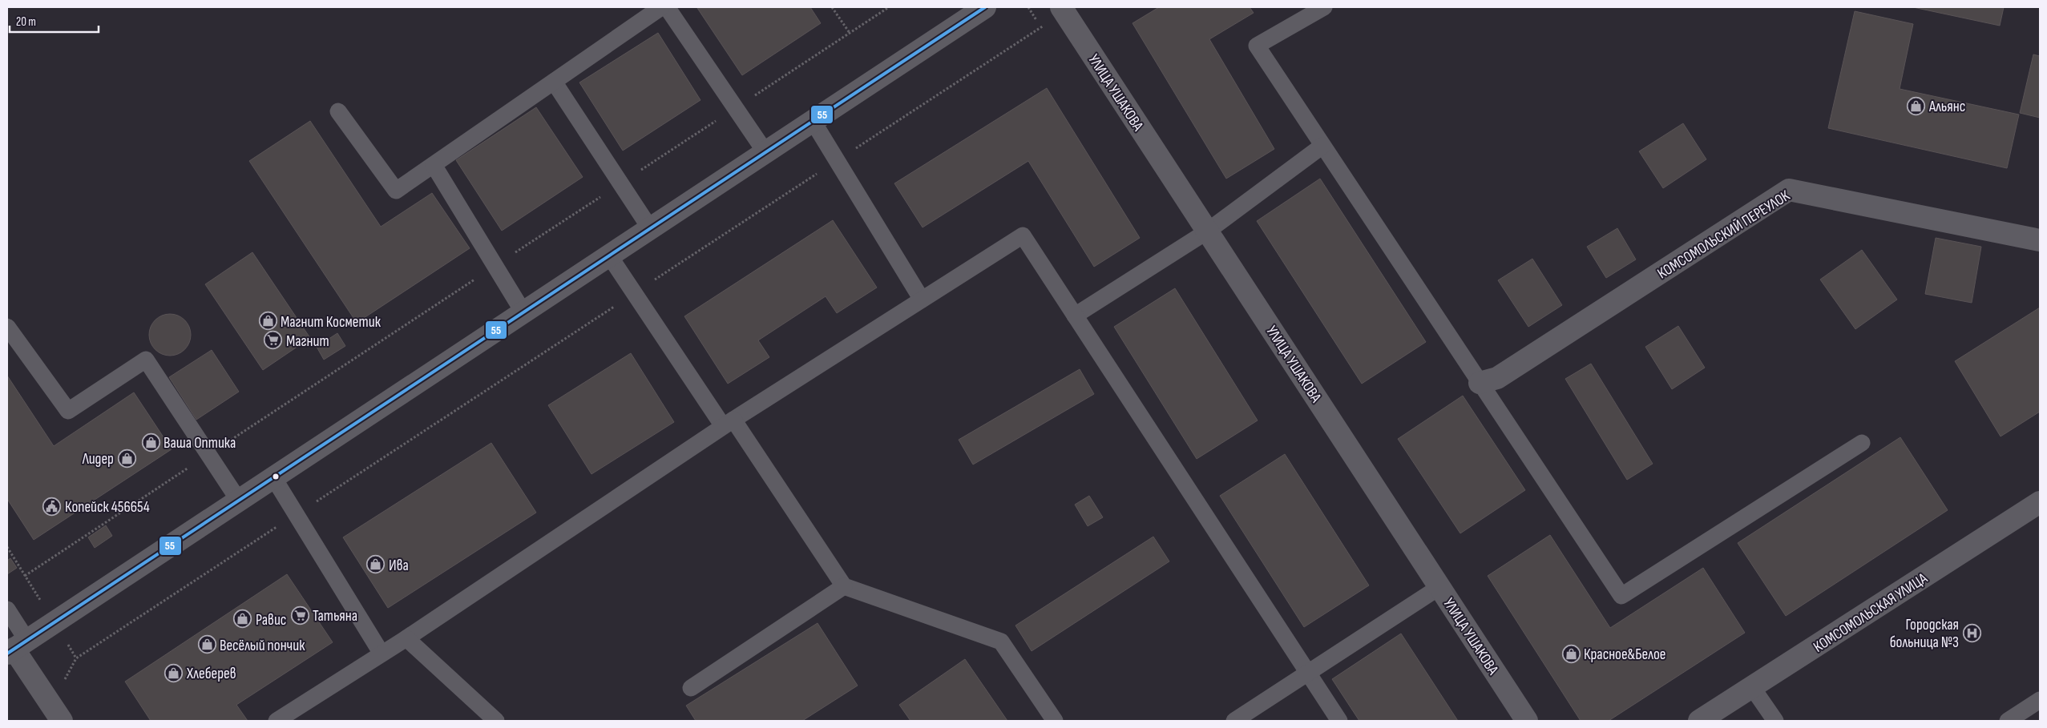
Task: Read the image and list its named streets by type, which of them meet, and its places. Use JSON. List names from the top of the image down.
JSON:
{
  "streets": {
    "street": ["УЛИЦА УШАКОВА", "КОМСОМОЛЬСКИЙ ПЕРЕУЛОК", "КОМСОМОЛЬСКАЯ УЛИЦА"]
  },
  "places": {
    "shop": [
      "Альянс",
      "Магнит Косметик",
      "Ваша Оптика",
      "Лидер",
      "Ива",
      "Равис",
      "Весёлый пончик",
      "Красное&Белое",
      "Хлеберев"
    ],
    "supermarket": ["Магнит", "Татьяна"],
    "public building": ["Копейск 456654"],
    "hospital": ["Городская больница №3"]
  },
  "lines": ["transit line 55"],
  "scale_bar": "20 m"
}
